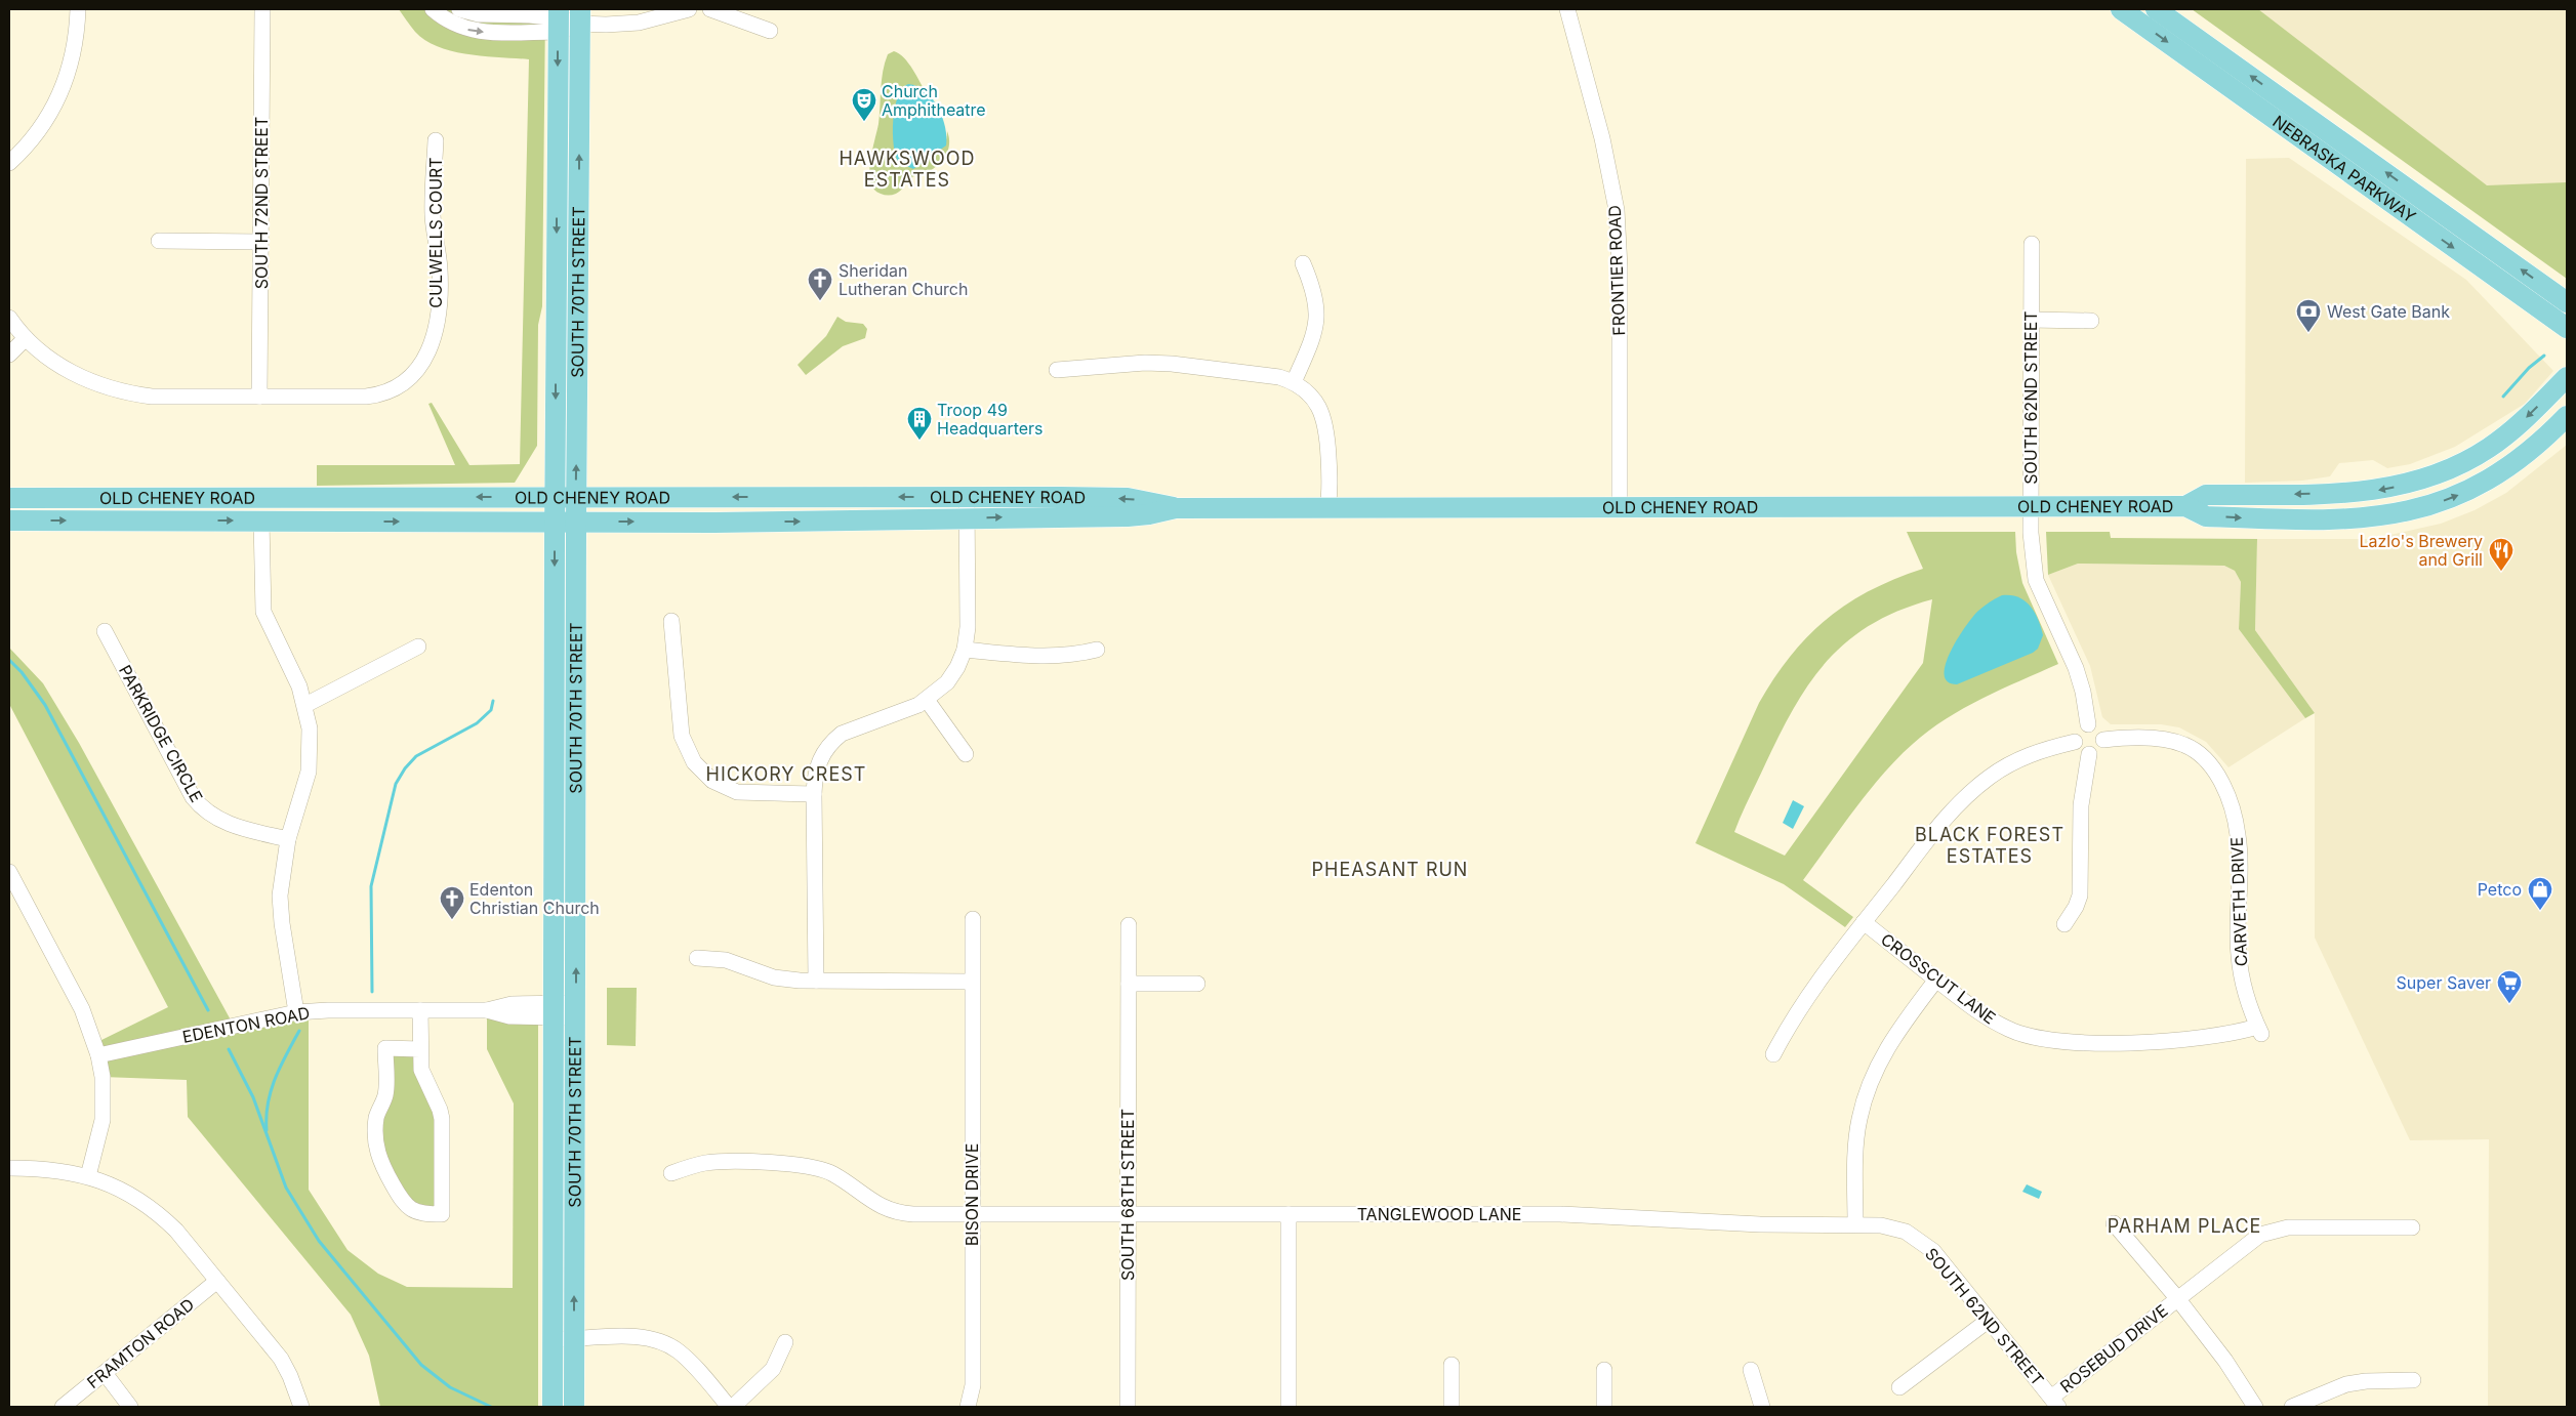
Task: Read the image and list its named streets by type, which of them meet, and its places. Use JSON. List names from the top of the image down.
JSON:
{
  "streets": {
    "main road": ["NEBRASKA PARKWAY", "SOUTH 70TH STREET", "OLD CHENEY ROAD"],
    "street": [
      "SOUTH 72ND STREET",
      "CULWELLS COURT",
      "FRONTIER ROAD",
      "SOUTH 62ND STREET",
      "PARKRIDGE CIRCLE",
      "CARVETH DRIVE",
      "CROSSCUT LANE",
      "EDENTON ROAD",
      "BISON DRIVE",
      "SOUTH 68TH STREET",
      "TANGLEWOOD LANE",
      "FRAMTON ROAD",
      "ROSEBUD DRIVE"
    ]
  },
  "crossings": [
    ["SOUTH 72ND STREET", "CULWELLS COURT"],
    ["FRONTIER ROAD", "OLD CHENEY ROAD"],
    ["SOUTH 70TH STREET", "OLD CHENEY ROAD"],
    ["SOUTH 70TH STREET", "EDENTON ROAD"],
    ["SOUTH 62ND STREET", "OLD CHENEY ROAD"],
    ["SOUTH 62ND STREET", "CARVETH DRIVE"],
    ["SOUTH 62ND STREET", "TANGLEWOOD LANE"],
    ["SOUTH 62ND STREET", "ROSEBUD DRIVE"],
    ["CARVETH DRIVE", "CROSSCUT LANE"],
    ["BISON DRIVE", "TANGLEWOOD LANE"],
    ["SOUTH 68TH STREET", "TANGLEWOOD LANE"]
  ],
  "districts": [
    "HAWKSWOOD ESTATES",
    "HICKORY CREST",
    "BLACK FOREST ESTATES",
    "PHEASANT RUN",
    "PARHAM PLACE"
  ],
  "places": {
    "theatre": ["Church Amphitheatre"],
    "church": ["Sheridan Lutheran Church", "Edenton Christian Church"],
    "bank": ["West Gate Bank"],
    "building": ["Troop 49 Headquarters"],
    "restaurant": ["Lazlo's Brewery and Grill"],
    "shop": ["Petco"],
    "supermarket": ["Super Saver"]
  }
}
